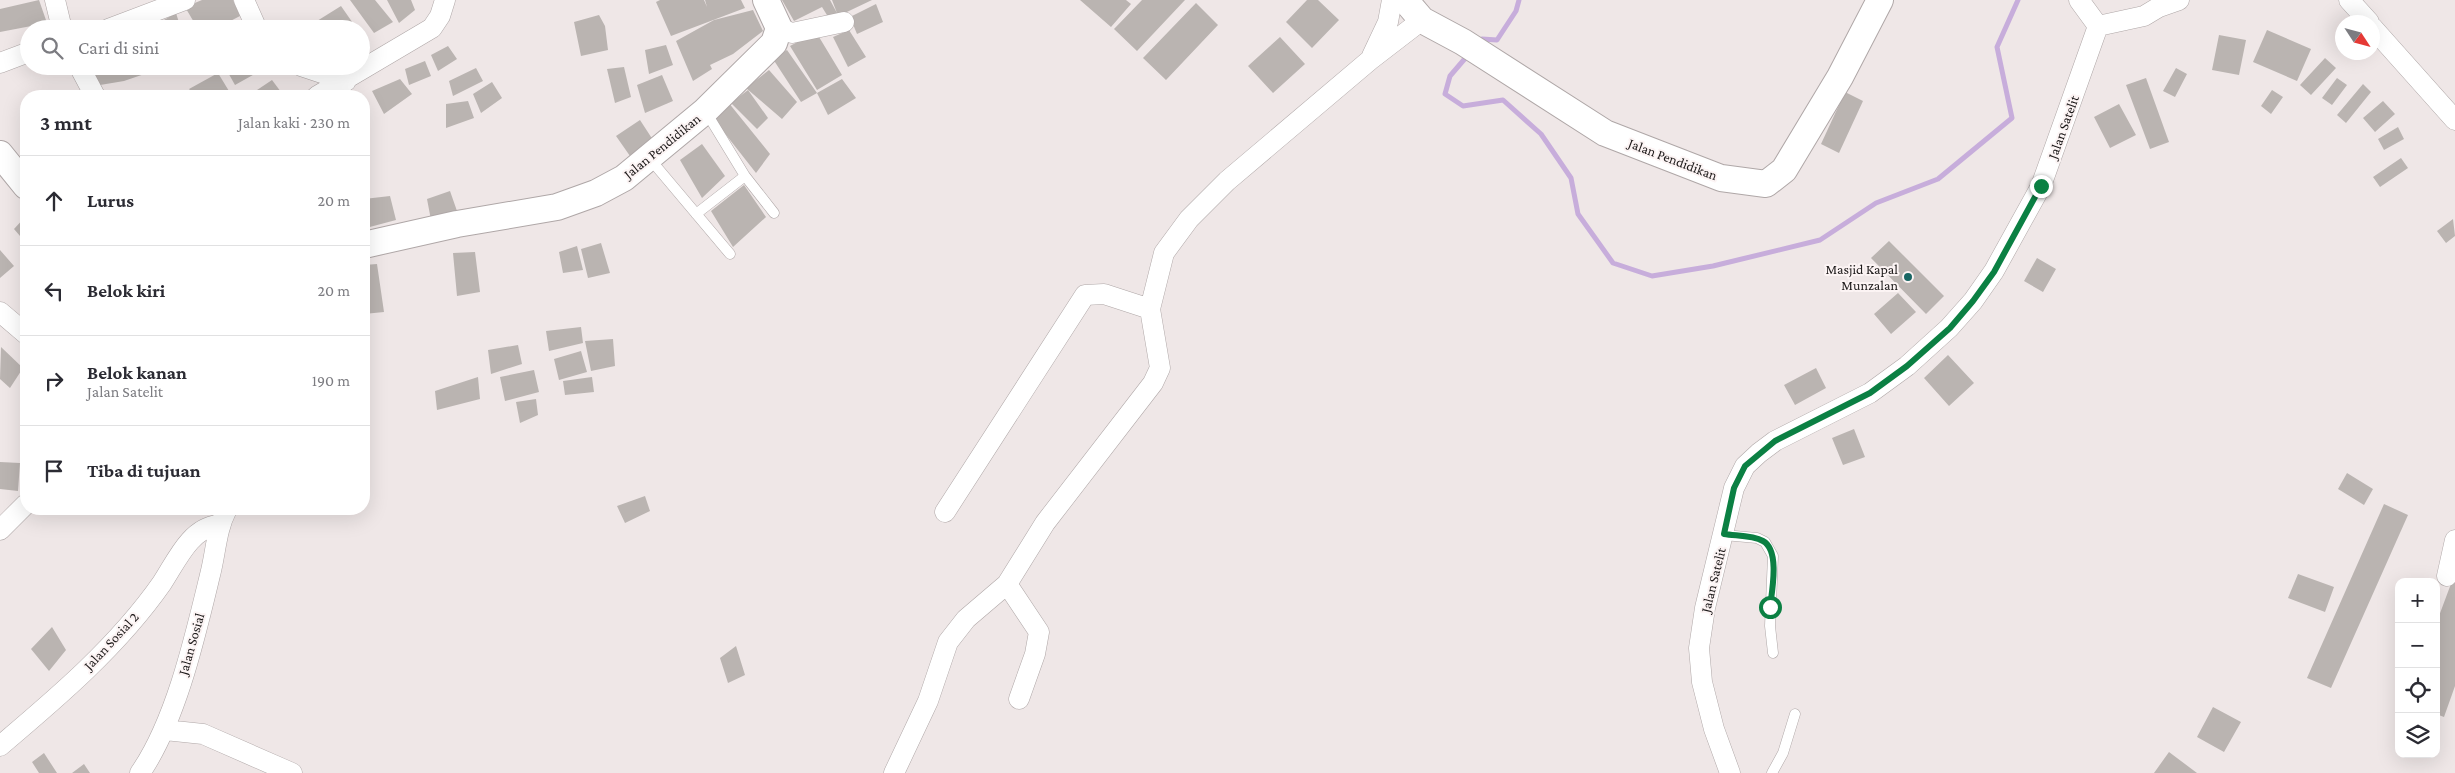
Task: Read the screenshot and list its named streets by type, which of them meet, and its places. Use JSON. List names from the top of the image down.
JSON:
{
  "streets": {
    "street": [
      "Jalan Satelit",
      "Jalan Pendidikan",
      "Jalan Sosial 2",
      "Jalan Sosial"
    ]
  },
  "crossings": [
    ["Jalan Sosial 2", "Jalan Sosial"]
  ],
  "places": ["Masjid Kapal Munzalan"],
  "north": "bottom right",
  "page": {
    "search": "Cari di sini",
    "heading": ["3 mnt", "Jalan kaki · 230 m"],
    "list": [
      ["Lurus", "20 m"],
      ["Belok kiri", "20 m"],
      ["Belok kanan", "Jalan Satelit", "190 m"],
      "Tiba di tujuan"
    ],
    "map_buttons": ["+", "−"]
  }
}
